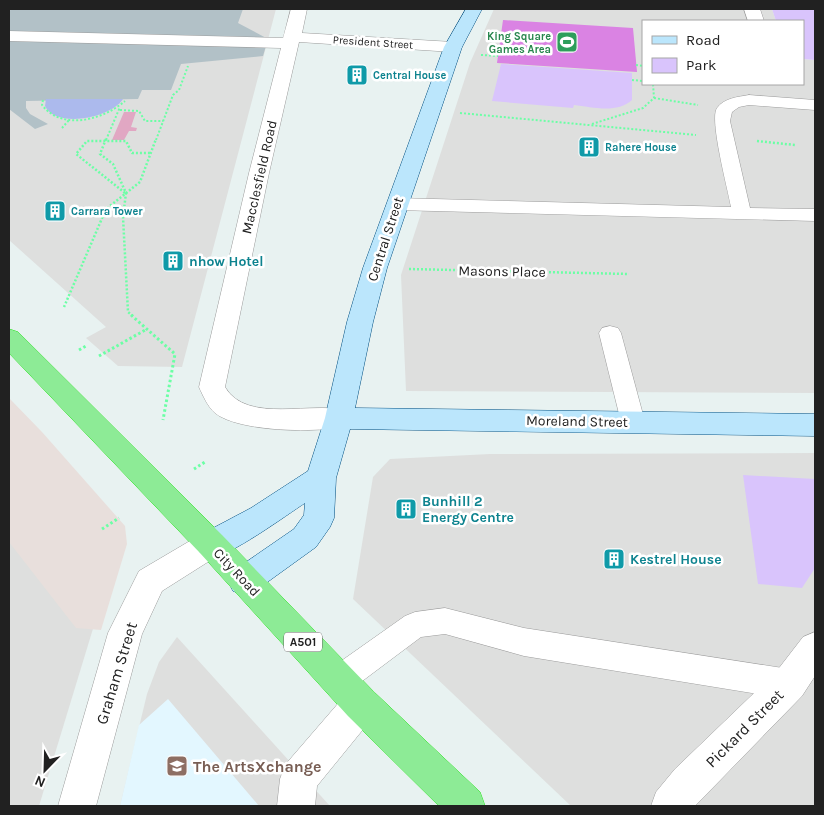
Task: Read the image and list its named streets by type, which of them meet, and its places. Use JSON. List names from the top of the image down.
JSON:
{
  "streets": {
    "highway": ["City Road", "A501"],
    "street": [
      "President Street",
      "Macclesfield Road",
      "Central Street",
      "Moreland Street",
      "Graham Street",
      "Pickard Street"
    ],
    "path": ["Masons Place"]
  },
  "crossings": [
    ["President Street", "Macclesfield Road"],
    ["President Street", "Central Street"],
    ["Macclesfield Road", "Central Street"],
    ["Macclesfield Road", "Moreland Street"],
    ["Central Street", "Masons Place"],
    ["Central Street", "Moreland Street"],
    ["Central Street", "City Road"],
    ["City Road", "Graham Street"]
  ],
  "places": {
    "sports": ["King Square Games Area"],
    "building": [
      "Central House",
      "Rahere House",
      "Carrara Tower",
      "nhow Hotel",
      "Bunhill 2 Energy Centre",
      "Kestrel House"
    ],
    "school or university": ["The ArtsXchange"]
  },
  "legend": ["Road", "Park"],
  "north": "bottom left"
}
